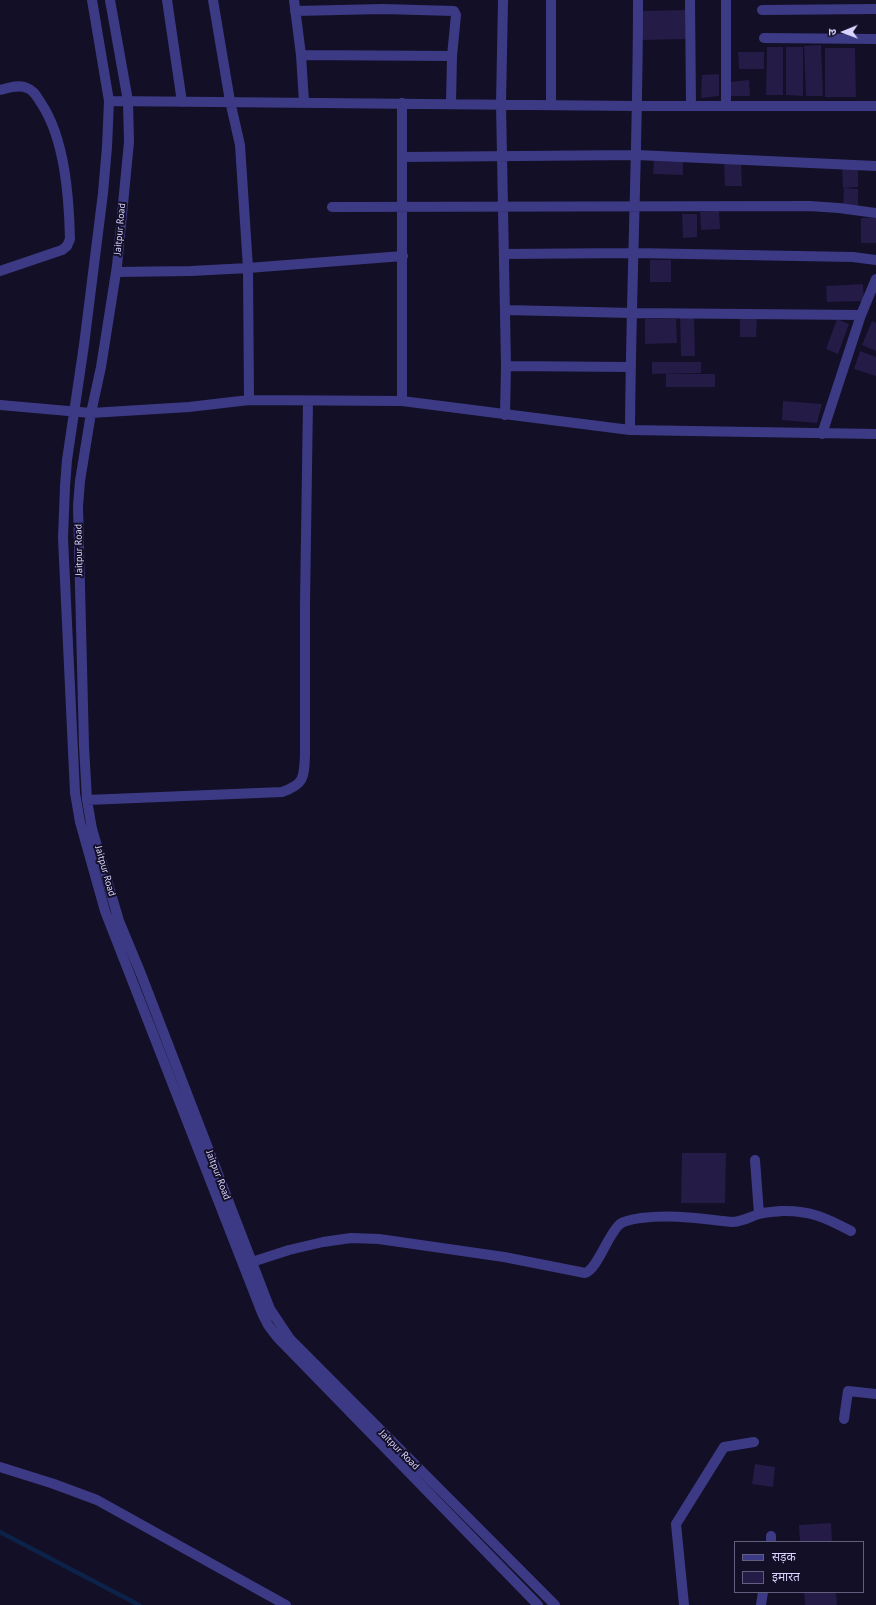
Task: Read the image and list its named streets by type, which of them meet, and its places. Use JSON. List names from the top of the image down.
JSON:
{
  "streets": {
    "street": ["Jaitpur Road"]
  },
  "legend": ["सड़क", "इमारत"],
  "north": "left"
}
